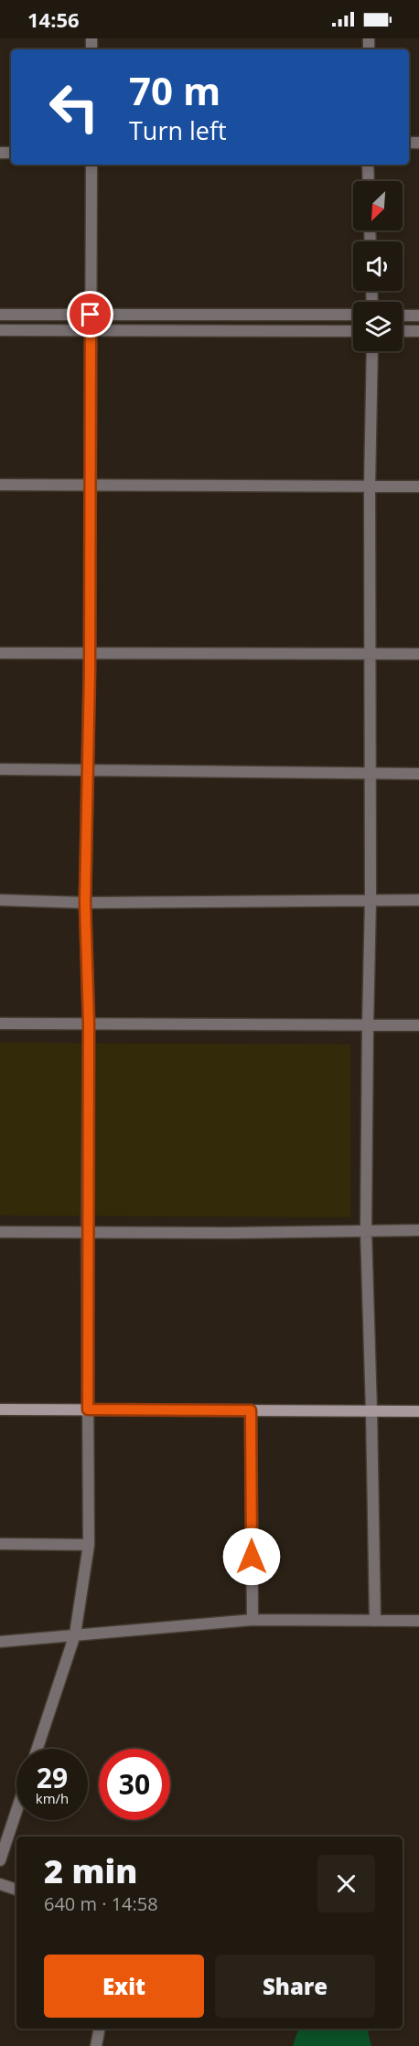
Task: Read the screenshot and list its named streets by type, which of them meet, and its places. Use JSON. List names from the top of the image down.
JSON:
{
  "north": "bottom left",
  "page": {
    "status": "14:56",
    "turn": ["70 m", "Turn left"],
    "speed": "29 km/h",
    "limit": "30",
    "heading": ["2 min", "640 m · 14:58"],
    "buttons": ["Exit", "Share"]
  }
}
